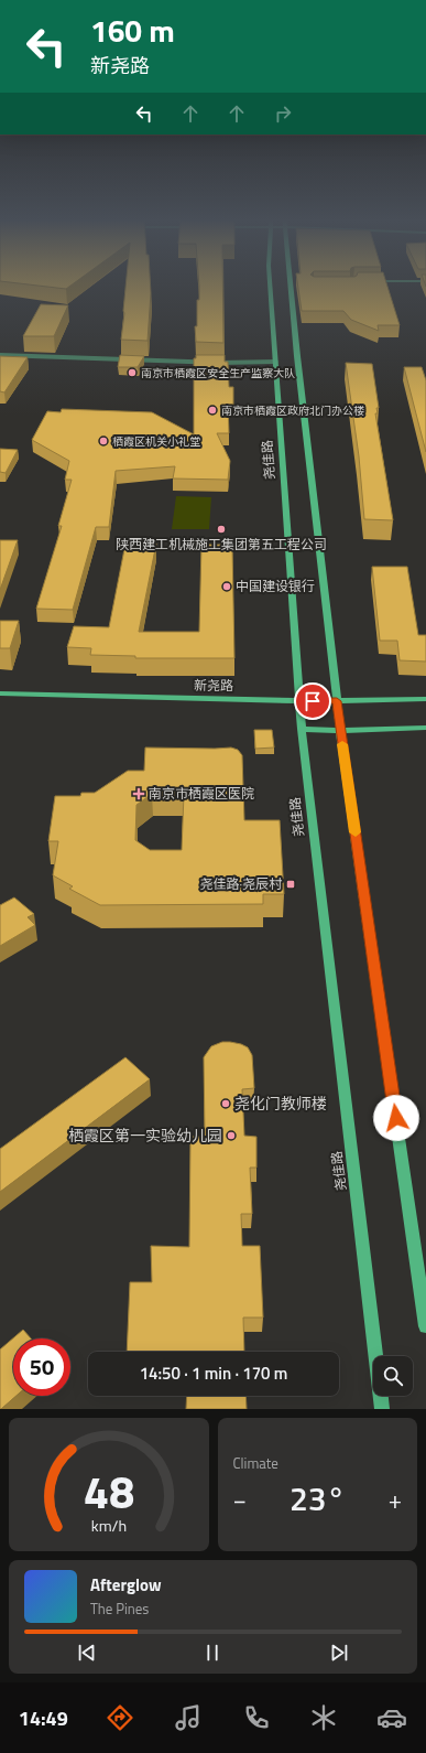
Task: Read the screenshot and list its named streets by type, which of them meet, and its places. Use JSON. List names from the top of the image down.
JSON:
{
  "streets": {
    "main road": ["尧佳路", "新尧路"]
  },
  "crossings": [
    ["尧佳路", "新尧路"]
  ],
  "places": {
    "other": [
      "南京市栖霞区安全生产监察大队",
      "南京市栖霞区政府北门办公楼",
      "栖霞区机关小礼堂",
      "陕西建工机械施工集团第五工程公司",
      "中国建设银行",
      "尧化门教师楼",
      "栖霞区第一实验幼儿园"
    ],
    "health": ["南京市栖霞区医院"],
    "transit": ["尧佳路·尧辰村"]
  },
  "page": {
    "turn": ["160 m", "新尧路"],
    "limit": "50",
    "trip": "14:50 · 1 min · 170 m",
    "tile": "Climate",
    "heat": ["−", "23°", "+"],
    "song": ["Afterglow", "The Pines"],
    "tabs": "14:49",
    "gauge": ["48", "km/h"]
  }
}
